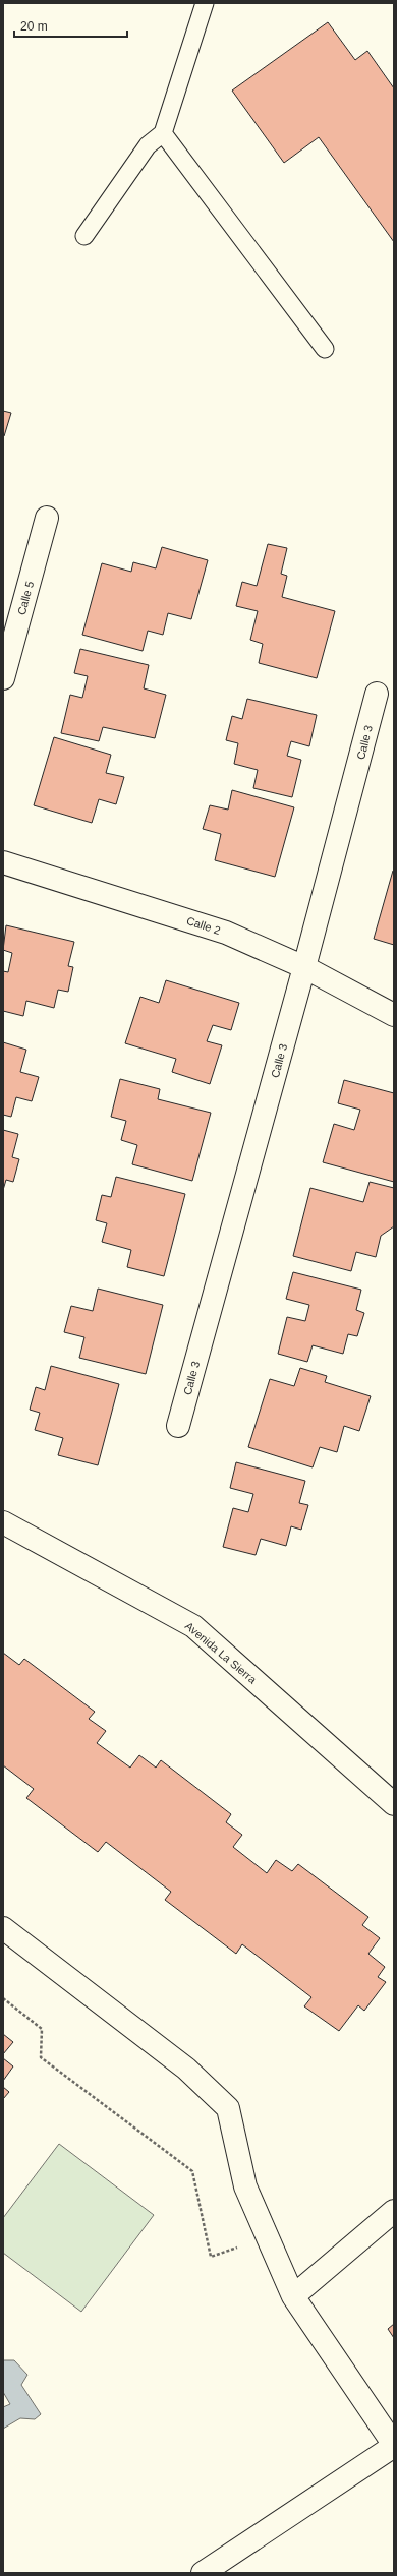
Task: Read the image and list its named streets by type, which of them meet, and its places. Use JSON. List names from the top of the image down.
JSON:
{
  "streets": {
    "street": [
      "Calle 5",
      "Calle 3",
      "Calle 2",
      "Avenida La Sierra"
    ]
  },
  "crossings": [
    ["Calle 3", "Calle 2"]
  ],
  "scale_bar": "20 m"
}
